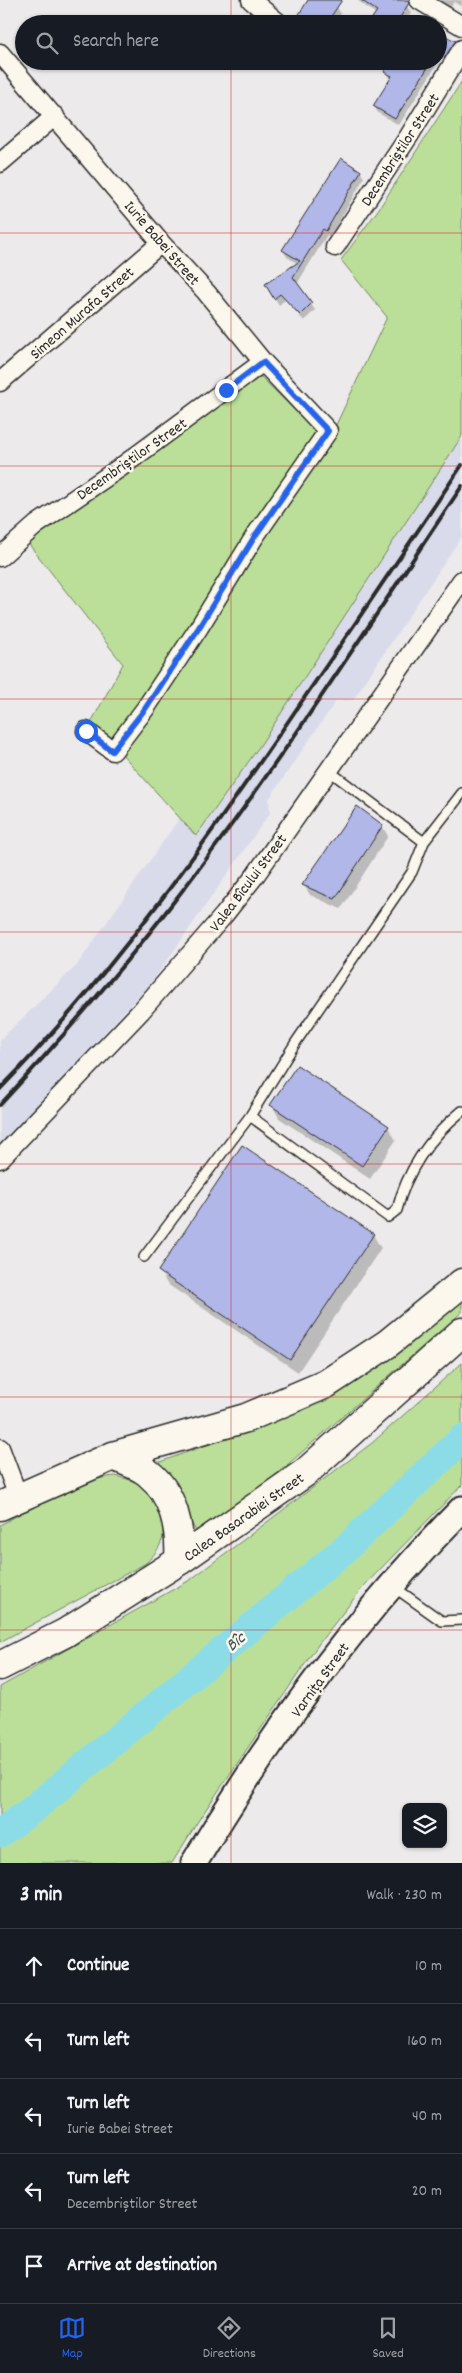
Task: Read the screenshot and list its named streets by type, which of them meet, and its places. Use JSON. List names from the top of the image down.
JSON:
{
  "streets": {
    "main road": ["Calea Basarabiei Street"],
    "street": [
      "Decembriștilor Street",
      "Iurie Babei Street",
      "Simeon Murafa Street",
      "Valea Bîcului Street",
      "Varnița Street"
    ]
  },
  "crossings": [
    ["Decembriștilor Street", "Iurie Babei Street"],
    ["Iurie Babei Street", "Simeon Murafa Street"]
  ],
  "water": ["Bîc"],
  "page": {
    "search": "Search here",
    "heading": ["3 min", "Walk · 230 m"],
    "list": [
      ["Continue", "10 m"],
      ["Turn left", "160 m"],
      ["Turn left", "Iurie Babei Street", "40 m"],
      ["Turn left", "Decembriștilor Street", "20 m"],
      "Arrive at destination"
    ],
    "nav": ["Map", "Directions", "Saved"]
  }
}
